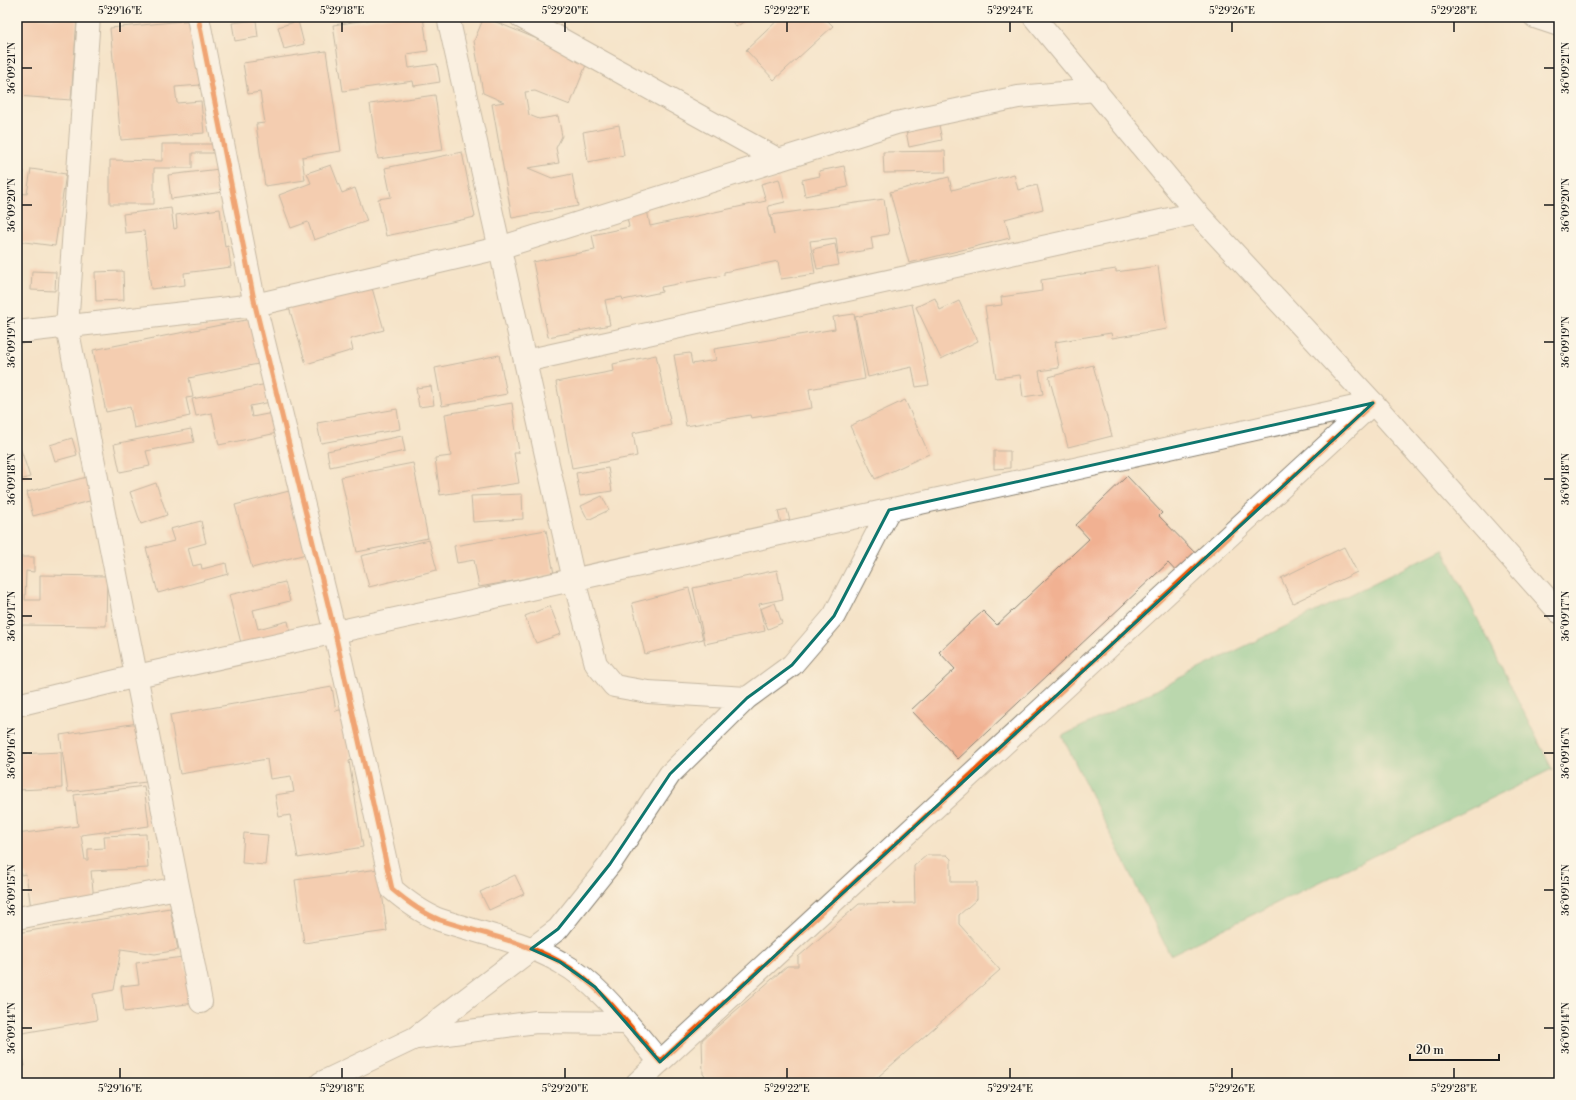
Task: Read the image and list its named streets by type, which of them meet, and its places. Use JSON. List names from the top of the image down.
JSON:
{
  "scale_bar": "20 m",
  "coordinates": [
    "5°29'16\"E",
    "5°29'18\"E",
    "5°29'20\"E",
    "5°29'22\"E",
    "5°29'24\"E",
    "5°29'26\"E",
    "5°29'28\"E",
    "36°09'21\"N",
    "36°09'20\"N",
    "36°09'19\"N",
    "36°09'18\"N",
    "36°09'17\"N",
    "36°09'16\"N",
    "36°09'15\"N",
    "36°09'14\"N"
  ]
}
